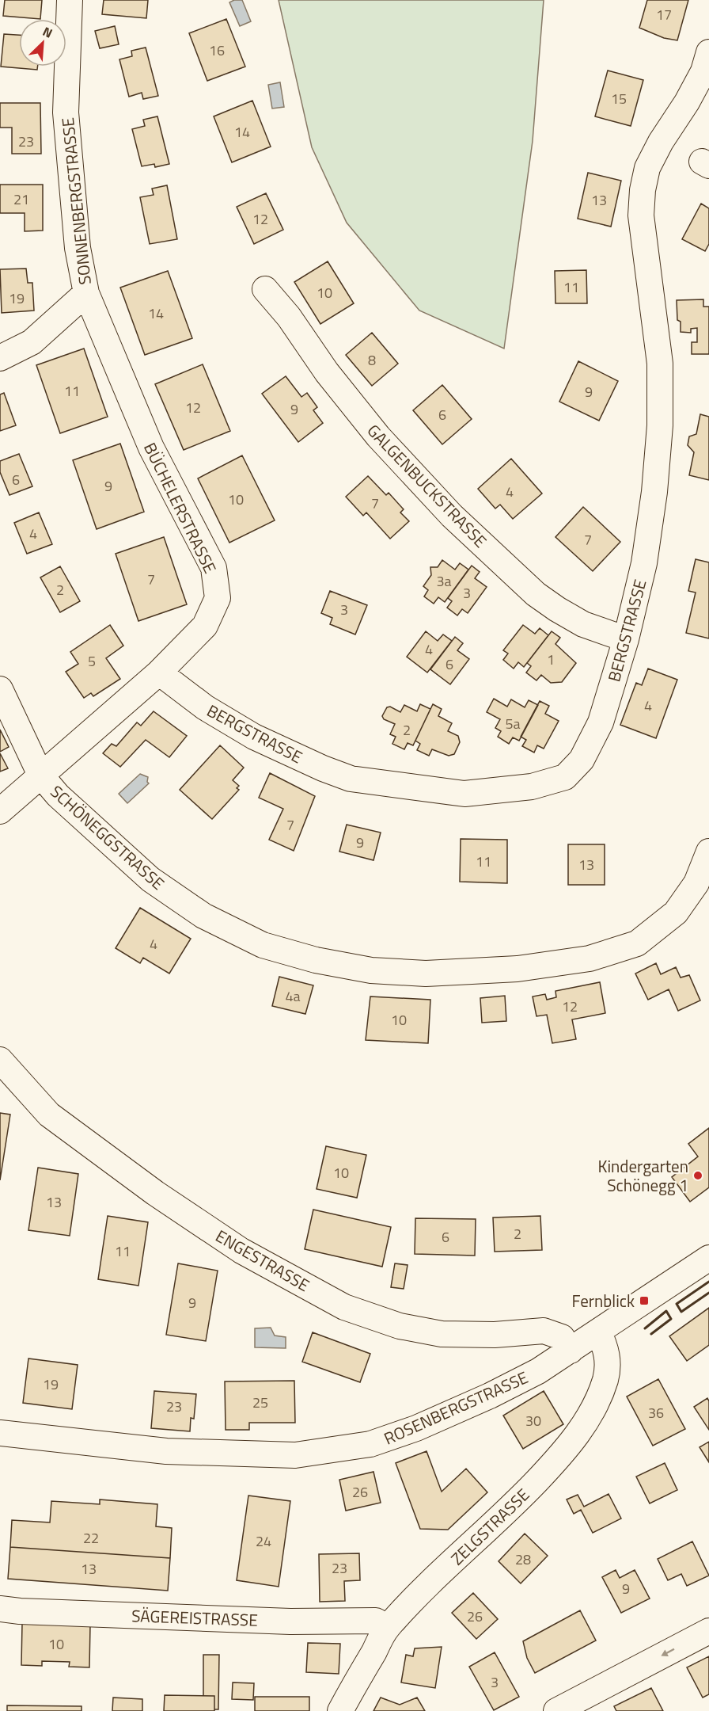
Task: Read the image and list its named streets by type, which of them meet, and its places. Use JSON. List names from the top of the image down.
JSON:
{
  "streets": {
    "street": [
      "SONNENBERGSTRASSE",
      "GALGENBUCKSTRASSE",
      "BÜCHELERSTRASSE",
      "BERGSTRASSE",
      "SCHÖNEGGSTRASSE",
      "ENGESTRASSE",
      "ROSENBERGSTRASSE",
      "ZELGSTRASSE",
      "SÄGEREISTRASSE"
    ]
  },
  "crossings": [
    ["SONNENBERGSTRASSE", "BÜCHELERSTRASSE"],
    ["GALGENBUCKSTRASSE", "BERGSTRASSE"],
    ["BÜCHELERSTRASSE", "BERGSTRASSE"],
    ["BÜCHELERSTRASSE", "SCHÖNEGGSTRASSE"],
    ["ENGESTRASSE", "ROSENBERGSTRASSE"],
    ["ROSENBERGSTRASSE", "ZELGSTRASSE"],
    ["ZELGSTRASSE", "SÄGEREISTRASSE"]
  ],
  "places": {
    "other": ["Kindergarten Schönegg 1"],
    "transit": ["Fernblick"]
  },
  "house_numbers": [
    "17",
    "16",
    "15",
    "14",
    "23",
    "21",
    "13",
    "12",
    "11",
    "10",
    "19",
    "14",
    "8",
    "11",
    "9",
    "12",
    "9",
    "6",
    "6",
    "9",
    "4",
    "10",
    "7",
    "4",
    "7",
    "7",
    "3a",
    "2",
    "3",
    "3",
    "4",
    "1",
    "5",
    "6",
    "4",
    "5a",
    "2",
    "7",
    "9",
    "11",
    "13",
    "4",
    "4a",
    "12",
    "10",
    "10",
    "13",
    "2",
    "6",
    "11",
    "9",
    "19",
    "25",
    "23",
    "36",
    "30",
    "26",
    "22",
    "24",
    "28",
    "23",
    "13",
    "9",
    "26",
    "10",
    "3"
  ],
  "north": "top right"
}
